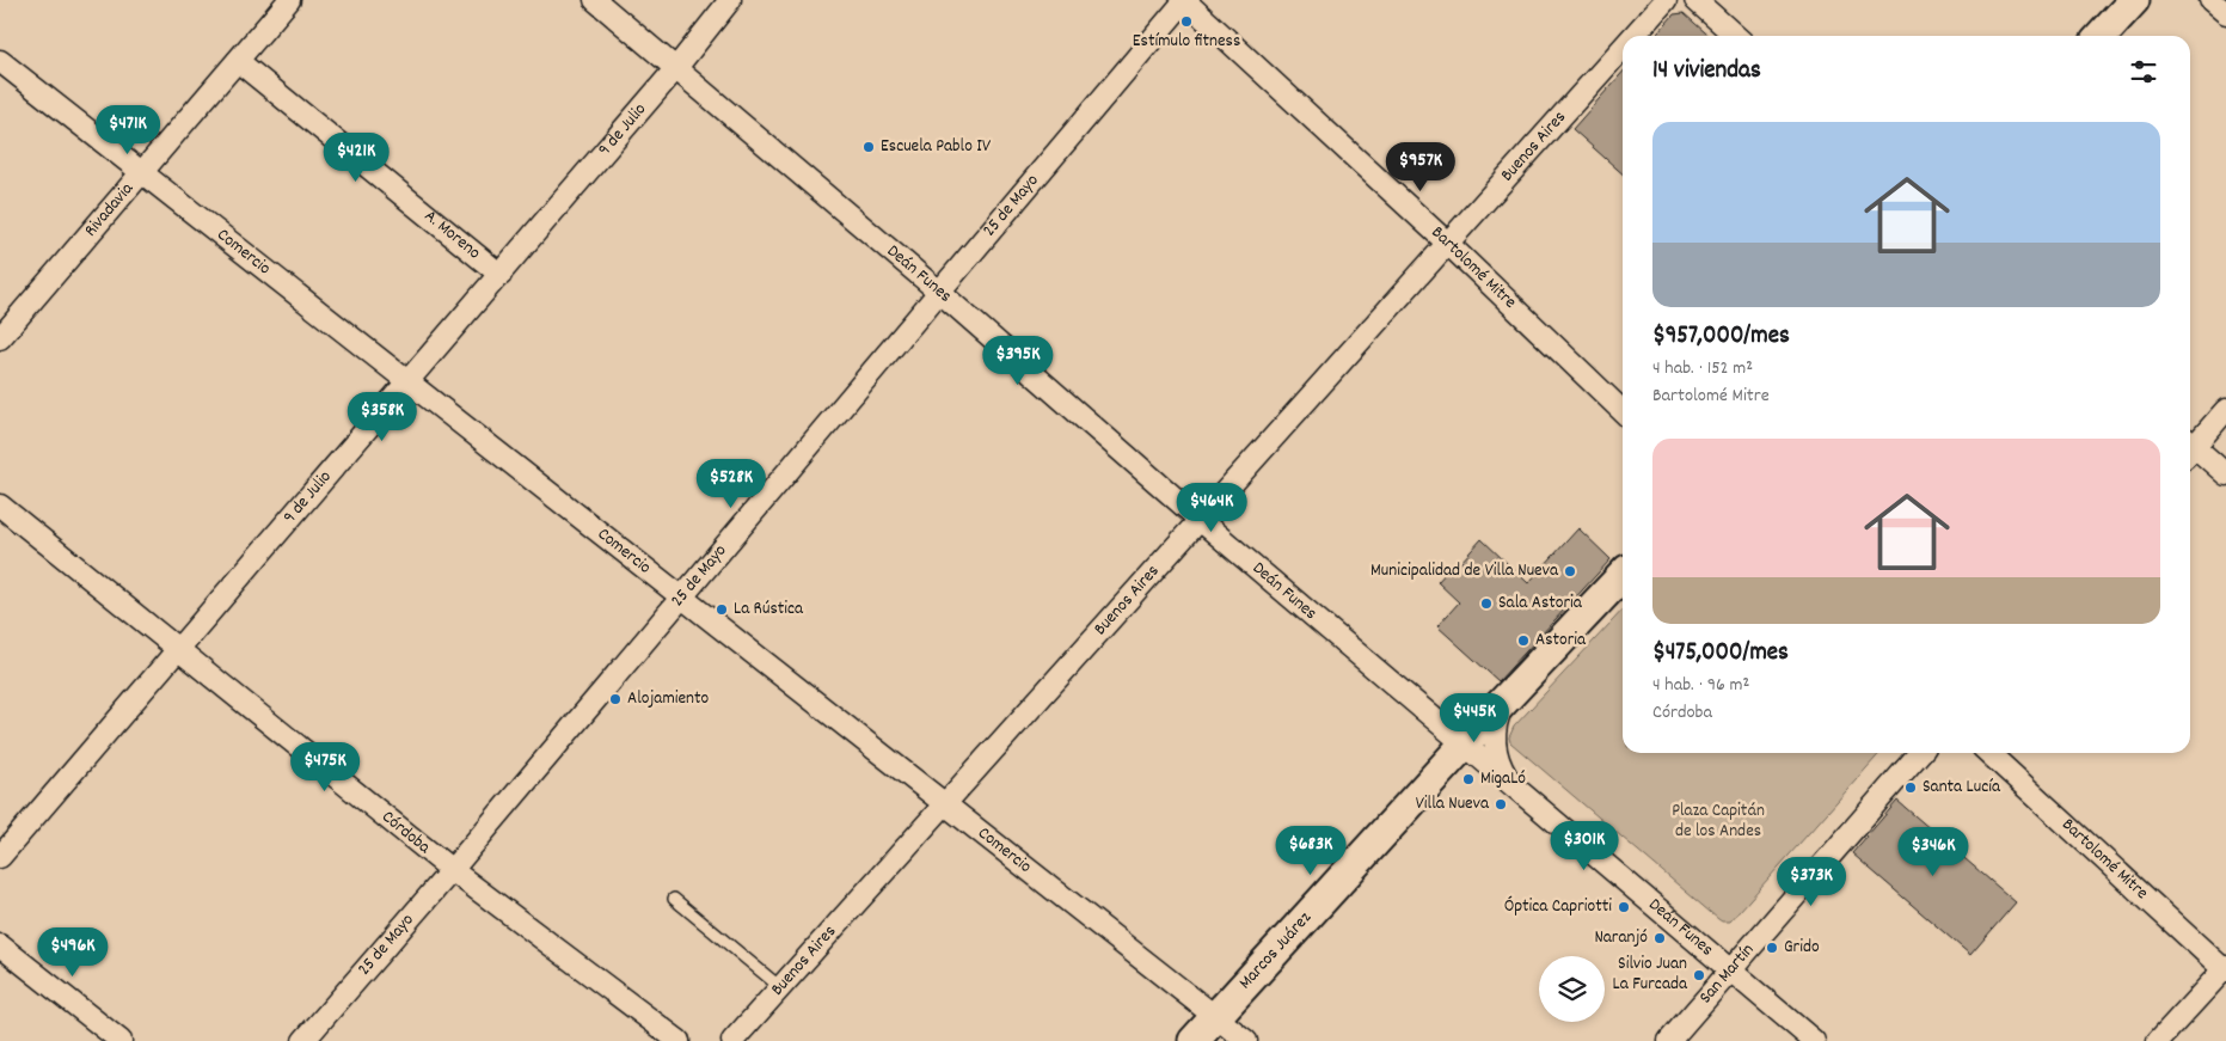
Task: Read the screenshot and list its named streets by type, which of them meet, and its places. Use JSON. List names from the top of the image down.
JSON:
{
  "streets": {
    "main road": ["Marcos Juárez"],
    "street": [
      "9 de Julio",
      "Buenos Aires",
      "25 de Mayo",
      "Rivadavia",
      "A. Moreno",
      "Comercio",
      "Bartolomé Mitre",
      "Deán Funes",
      "Córdoba",
      "San Martín"
    ]
  },
  "crossings": [
    ["9 de Julio", "A. Moreno"],
    ["9 de Julio", "Comercio"],
    ["9 de Julio", "Deán Funes"],
    ["9 de Julio", "Córdoba"],
    ["Buenos Aires", "Comercio"],
    ["Buenos Aires", "Bartolomé Mitre"],
    ["Buenos Aires", "Deán Funes"],
    ["25 de Mayo", "Comercio"],
    ["25 de Mayo", "Bartolomé Mitre"],
    ["25 de Mayo", "Deán Funes"],
    ["25 de Mayo", "Córdoba"],
    ["Rivadavia", "A. Moreno"],
    ["Rivadavia", "Comercio"],
    ["Comercio", "Marcos Juárez"],
    ["Deán Funes", "Marcos Juárez"],
    ["Deán Funes", "San Martín"]
  ],
  "parks": ["Plaza Capitán de los Andes"],
  "places": [
    "Estímulo fitness",
    "Escuela Pablo IV",
    "Municipalidad de Villa Nueva",
    "Sala Astoria",
    "La Rústica",
    "Astoria",
    "Alojamiento",
    "MigaLó",
    "Santa Lucía",
    "Villa Nueva",
    "Óptica Capriotti",
    "Naranjó",
    "Grido",
    "Silvio Juan La Furcada"
  ],
  "page": {
    "heading": "14 viviendas",
    "price": [
      "$471K",
      "$421K",
      "$957K",
      "$395K",
      "$358K",
      "$528K",
      "$464K",
      "$445K",
      "$475K",
      "$301K",
      "$683K",
      "$346K",
      "$373K",
      "$496K"
    ],
    "list": [
      {
        "name": "$957,000/mes",
        "note": "4 hab. · 152 m² · Bartolomé Mitre"
      },
      {
        "name": "$475,000/mes",
        "note": "4 hab. · 96 m² · Córdoba"
      }
    ]
  }
}
